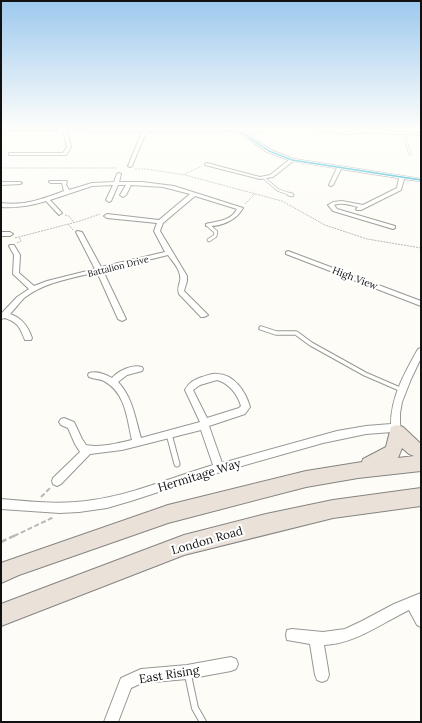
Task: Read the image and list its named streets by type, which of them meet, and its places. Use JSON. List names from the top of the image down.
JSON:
{
  "streets": {
    "highway": ["London Road"],
    "street": [
      "Battalion Drive",
      "High View",
      "Hermitage Way",
      "East Rising"
    ]
  }
}
